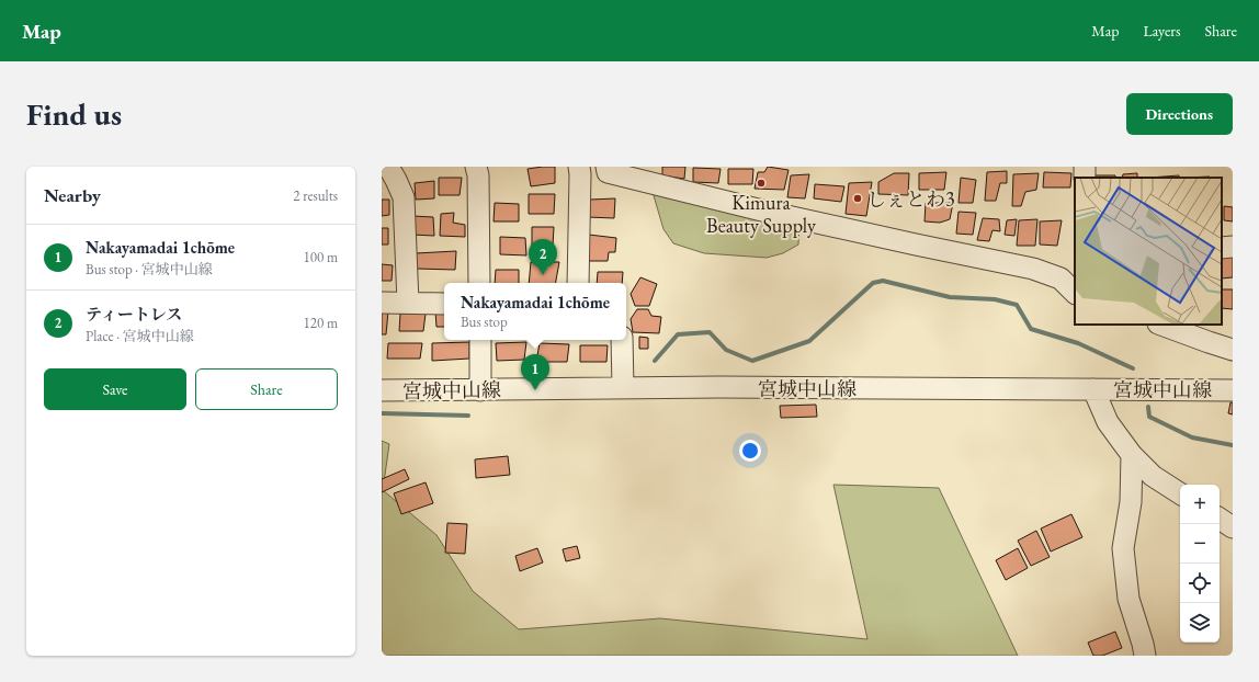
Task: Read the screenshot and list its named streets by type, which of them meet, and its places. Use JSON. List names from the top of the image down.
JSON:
{
  "streets": {
    "street": ["宮城中山線"]
  },
  "places": ["Kimura Beauty Supply", "しぇとわ3"],
  "page": {
    "header": "Map",
    "nav": ["Map", "Layers", "Share"],
    "buttons": [
      "Directions",
      ["Save", "Share"]
    ],
    "title": "Find us",
    "heading": ["Nearby", "2 results"],
    "list": [
      {
        "mark": "1",
        "name": "Nakayamadai 1chōme",
        "note": "Bus stop · 宮城中山線",
        "value": "100 m"
      },
      {
        "mark": "2",
        "name": "ティートレス",
        "note": "Place · 宮城中山線",
        "value": "120 m"
      }
    ],
    "pins": ["2", "1"],
    "popup": ["Nakayamadai 1chōme", "Bus stop"],
    "map_buttons": ["+", "−"]
  }
}
